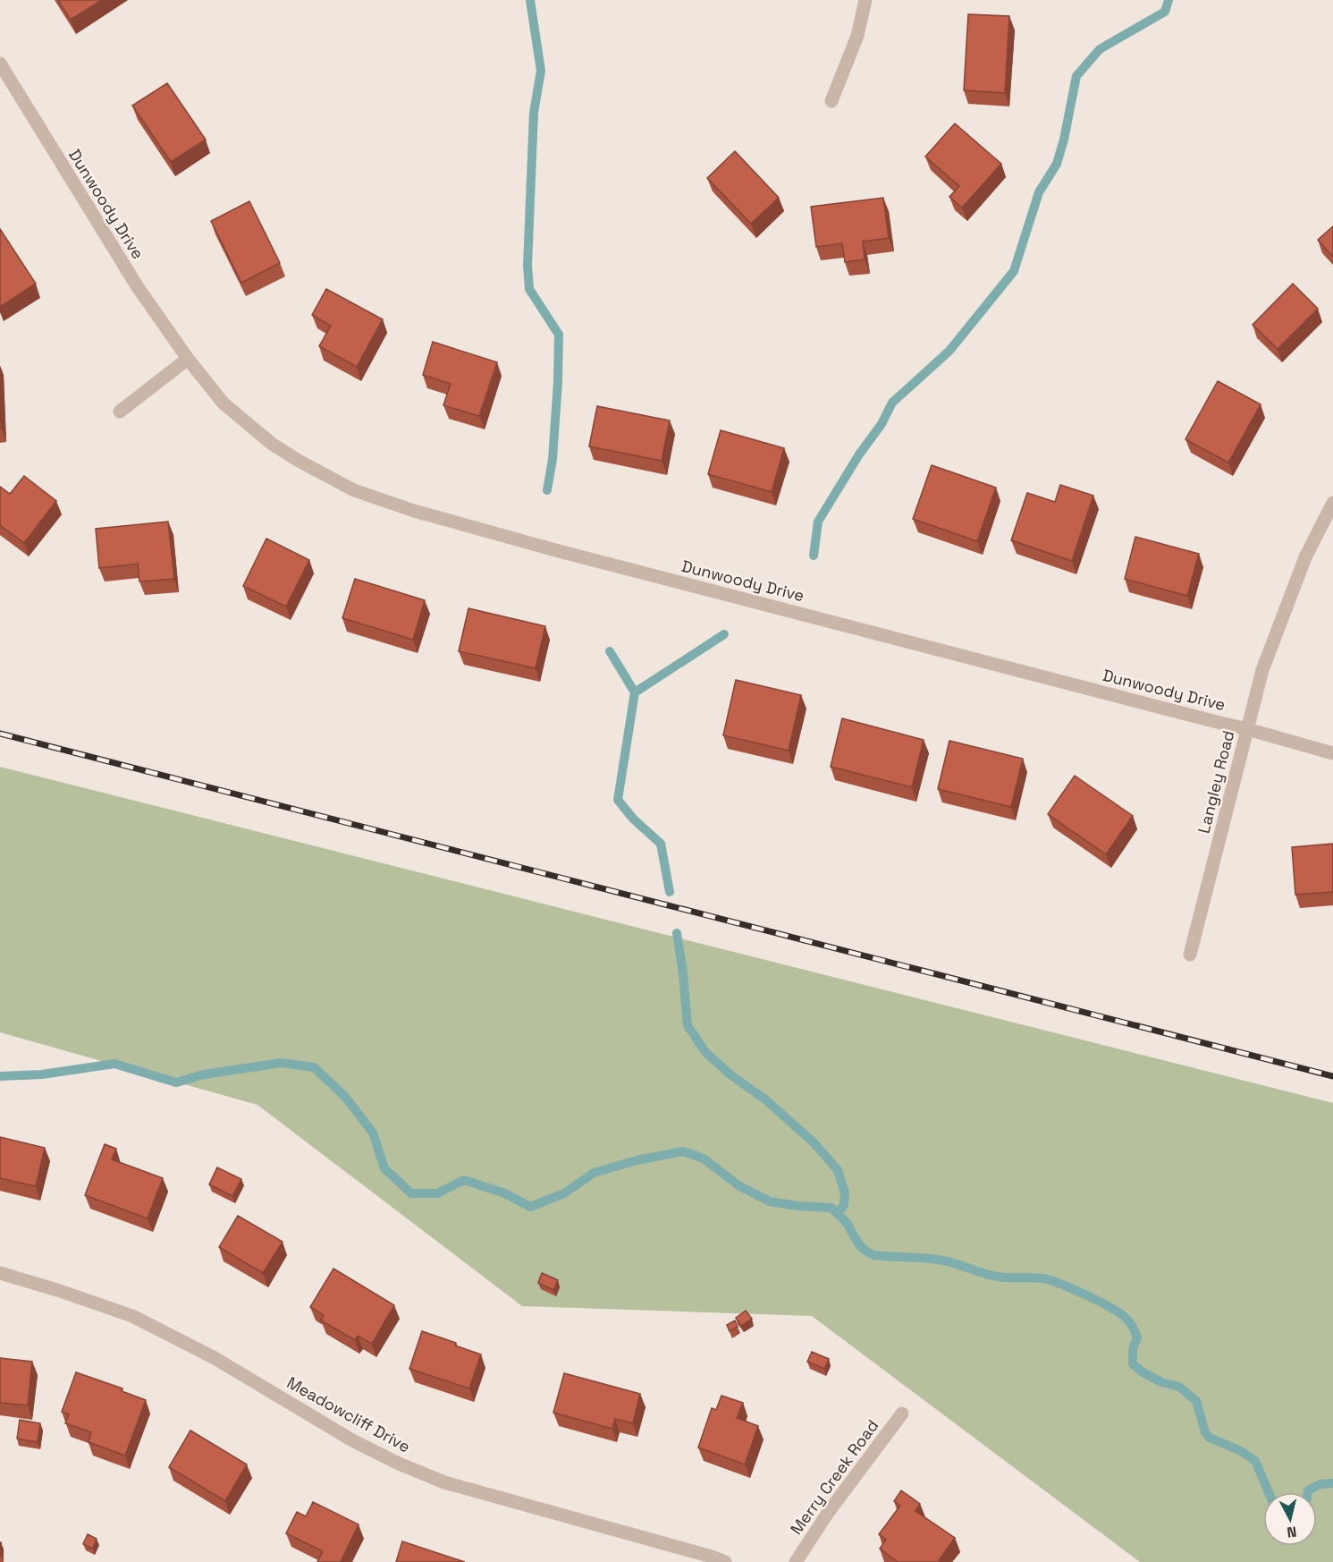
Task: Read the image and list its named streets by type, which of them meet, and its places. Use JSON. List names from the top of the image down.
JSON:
{
  "streets": {
    "street": [
      "Dunwoody Drive",
      "Langley Road",
      "Meadowcliff Drive",
      "Merry Creek Road"
    ]
  },
  "crossings": [
    ["Dunwoody Drive", "Langley Road"]
  ],
  "north": "bottom"
}
